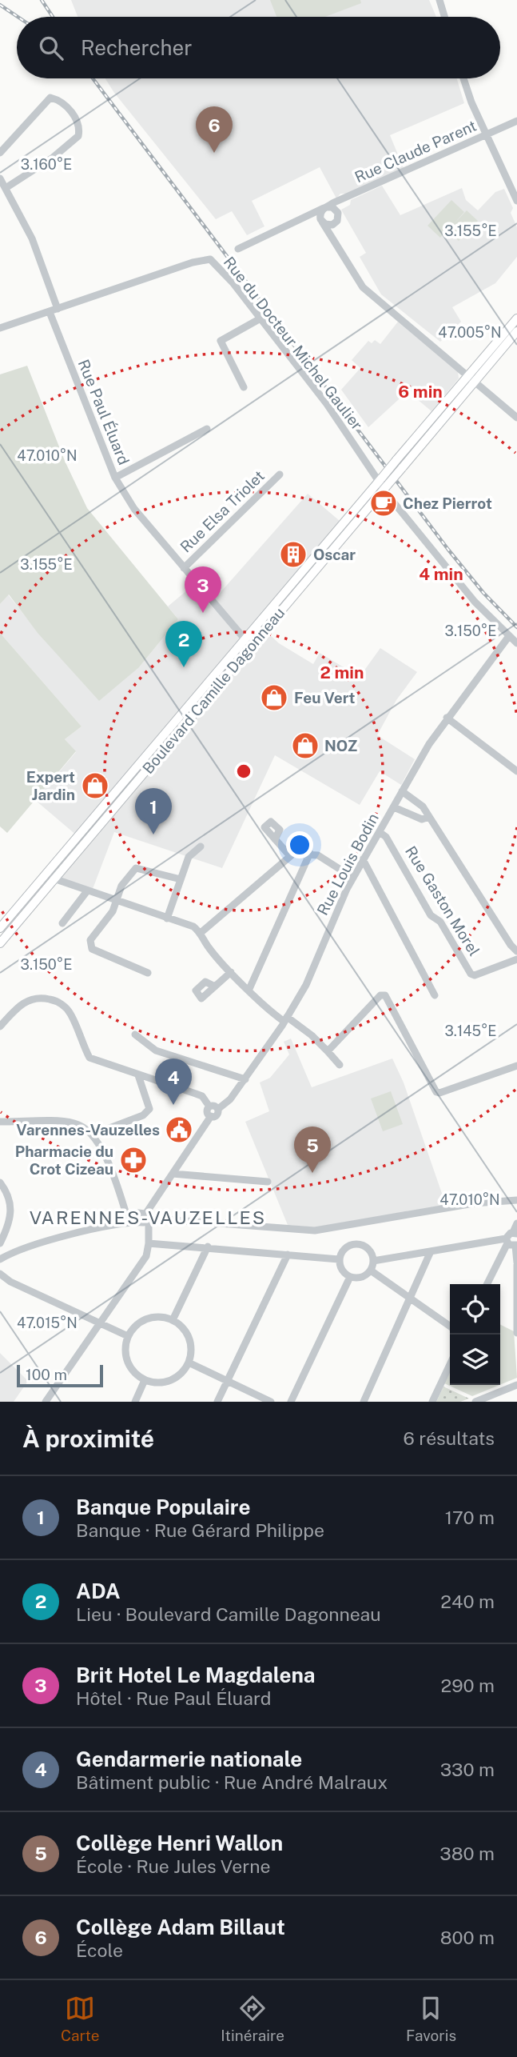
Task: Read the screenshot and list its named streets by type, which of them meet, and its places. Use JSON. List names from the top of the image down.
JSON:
{
  "streets": {
    "main road": ["Boulevard Camille Dagonneau"],
    "street": [
      "Rue Claude Parent",
      "Rue du Docteur Michel Gaulier",
      "Rue Paul Éluard",
      "Rue Elsa Triolet",
      "Rue Louis Bodin",
      "Rue Gaston Morel"
    ]
  },
  "crossings": [
    ["Rue du Docteur Michel Gaulier", "Rue Paul Éluard"],
    ["Rue du Docteur Michel Gaulier", "Boulevard Camille Dagonneau"],
    ["Rue du Docteur Michel Gaulier", "Rue Louis Bodin"],
    ["Rue Paul Éluard", "Rue Elsa Triolet"],
    ["Rue Paul Éluard", "Boulevard Camille Dagonneau"],
    ["Rue Louis Bodin", "Rue Gaston Morel"]
  ],
  "districts": ["VARENNES-VAUZELLES"],
  "places": {
    "cafe": ["Chez Pierrot"],
    "building": ["Oscar"],
    "shop": ["Feu Vert", "NOZ", "Expert Jardin"],
    "public building": ["Varennes-Vauzelles"],
    "pharmacy": ["Pharmacie du Crot Cizeau"]
  },
  "scale_bar": "100 m",
  "page": {
    "search": "Rechercher",
    "pins": [
      "6",
      "3",
      "2",
      "1",
      "4",
      "5"
    ],
    "scale": "100 m",
    "heading": ["À proximité", "6 résultats"],
    "list": [
      {
        "mark": "1",
        "name": "Banque Populaire",
        "note": "Banque · Rue Gérard Philippe",
        "value": "170 m"
      },
      {
        "mark": "2",
        "name": "ADA",
        "note": "Lieu · Boulevard Camille Dagonneau",
        "value": "240 m"
      },
      {
        "mark": "3",
        "name": "Brit Hotel Le Magdalena",
        "note": "Hôtel · Rue Paul Éluard",
        "value": "290 m"
      },
      {
        "mark": "4",
        "name": "Gendarmerie nationale",
        "note": "Bâtiment public · Rue André Malraux",
        "value": "330 m"
      },
      {
        "mark": "5",
        "name": "Collège Henri Wallon",
        "note": "École · Rue Jules Verne",
        "value": "380 m"
      },
      {
        "mark": "6",
        "name": "Collège Adam Billaut",
        "note": "École",
        "value": "800 m"
      }
    ],
    "nav": ["Carte", "Itinéraire", "Favoris"]
  },
  "coordinates": [
    "3.160°E",
    "3.155°E",
    "47.005°N",
    "47.010°N",
    "3.150°E",
    "3.145°E",
    "47.015°N"
  ],
  "rings": ["6 min", "4 min", "2 min"]
}
